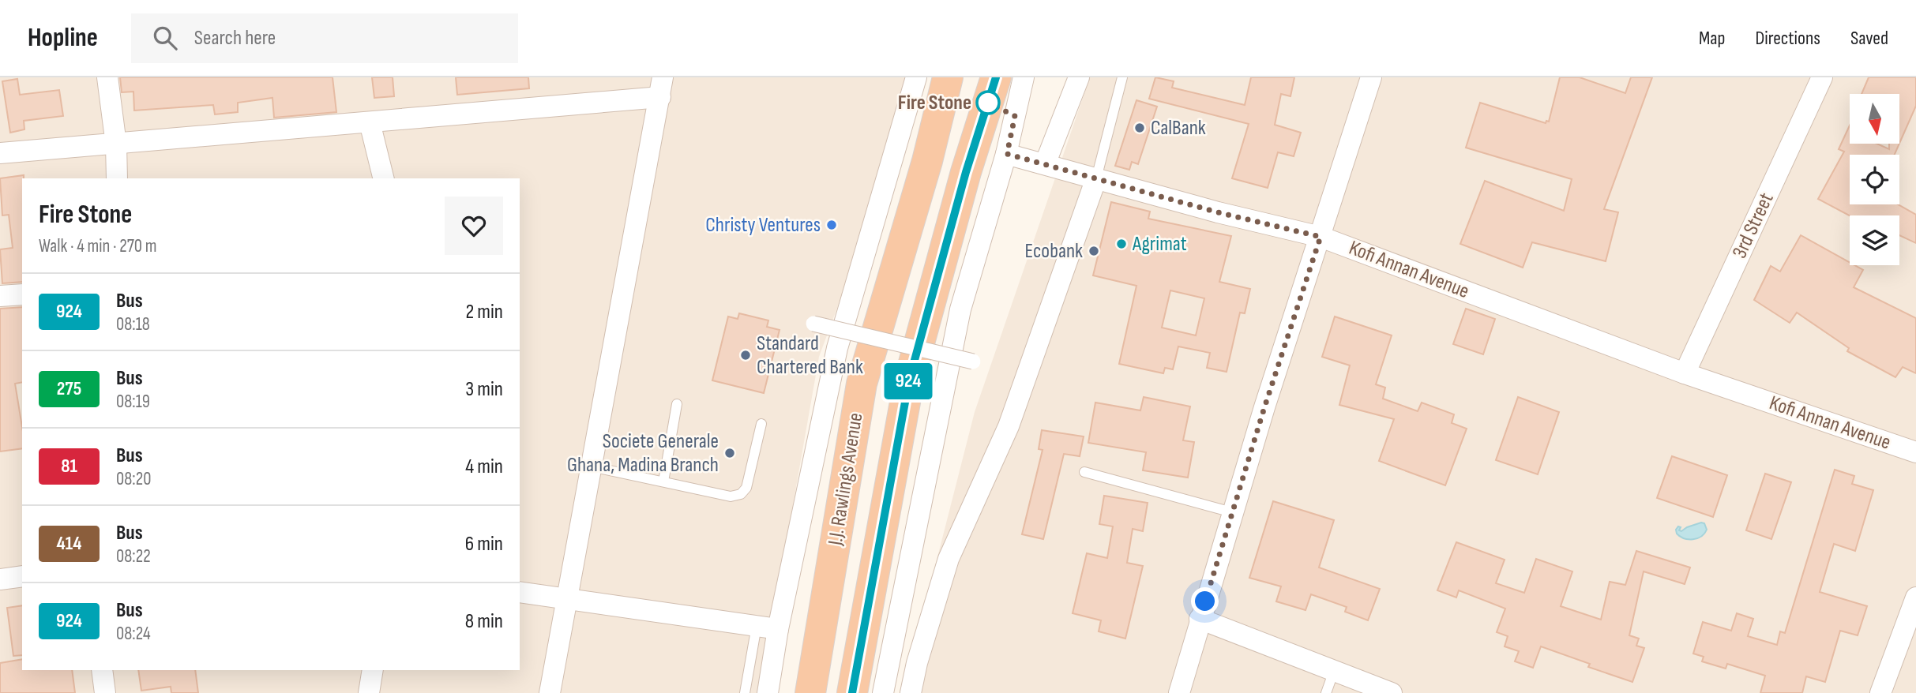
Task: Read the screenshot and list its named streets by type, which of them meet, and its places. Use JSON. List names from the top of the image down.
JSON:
{
  "streets": {
    "highway": ["J.J. Rawlings Avenue"],
    "street": ["3rd Street", "Kofi Annan Avenue"]
  },
  "crossings": [
    ["3rd Street", "Kofi Annan Avenue"]
  ],
  "places": [
    "Fire Stone",
    "CalBank",
    "Christy Ventures",
    "Agrimat",
    "Ecobank",
    "Standard Chartered Bank",
    "Societe Generale Ghana, Madina Branch"
  ],
  "lines": ["bus line 924"],
  "north": "bottom",
  "page": {
    "header": "Hopline",
    "search": "Search here",
    "nav": ["Map", "Directions", "Saved"],
    "on_map": "924",
    "heading": ["Fire Stone", "Walk · 4 min · 270 m"],
    "list": [
      {
        "mark": "924",
        "name": "Bus",
        "note": "08:18",
        "value": "2 min"
      },
      {
        "mark": "275",
        "name": "Bus",
        "note": "08:19",
        "value": "3 min"
      },
      {
        "mark": "81",
        "name": "Bus",
        "note": "08:20",
        "value": "4 min"
      },
      {
        "mark": "414",
        "name": "Bus",
        "note": "08:22",
        "value": "6 min"
      },
      {
        "mark": "924",
        "name": "Bus",
        "note": "08:24",
        "value": "8 min"
      }
    ]
  }
}
